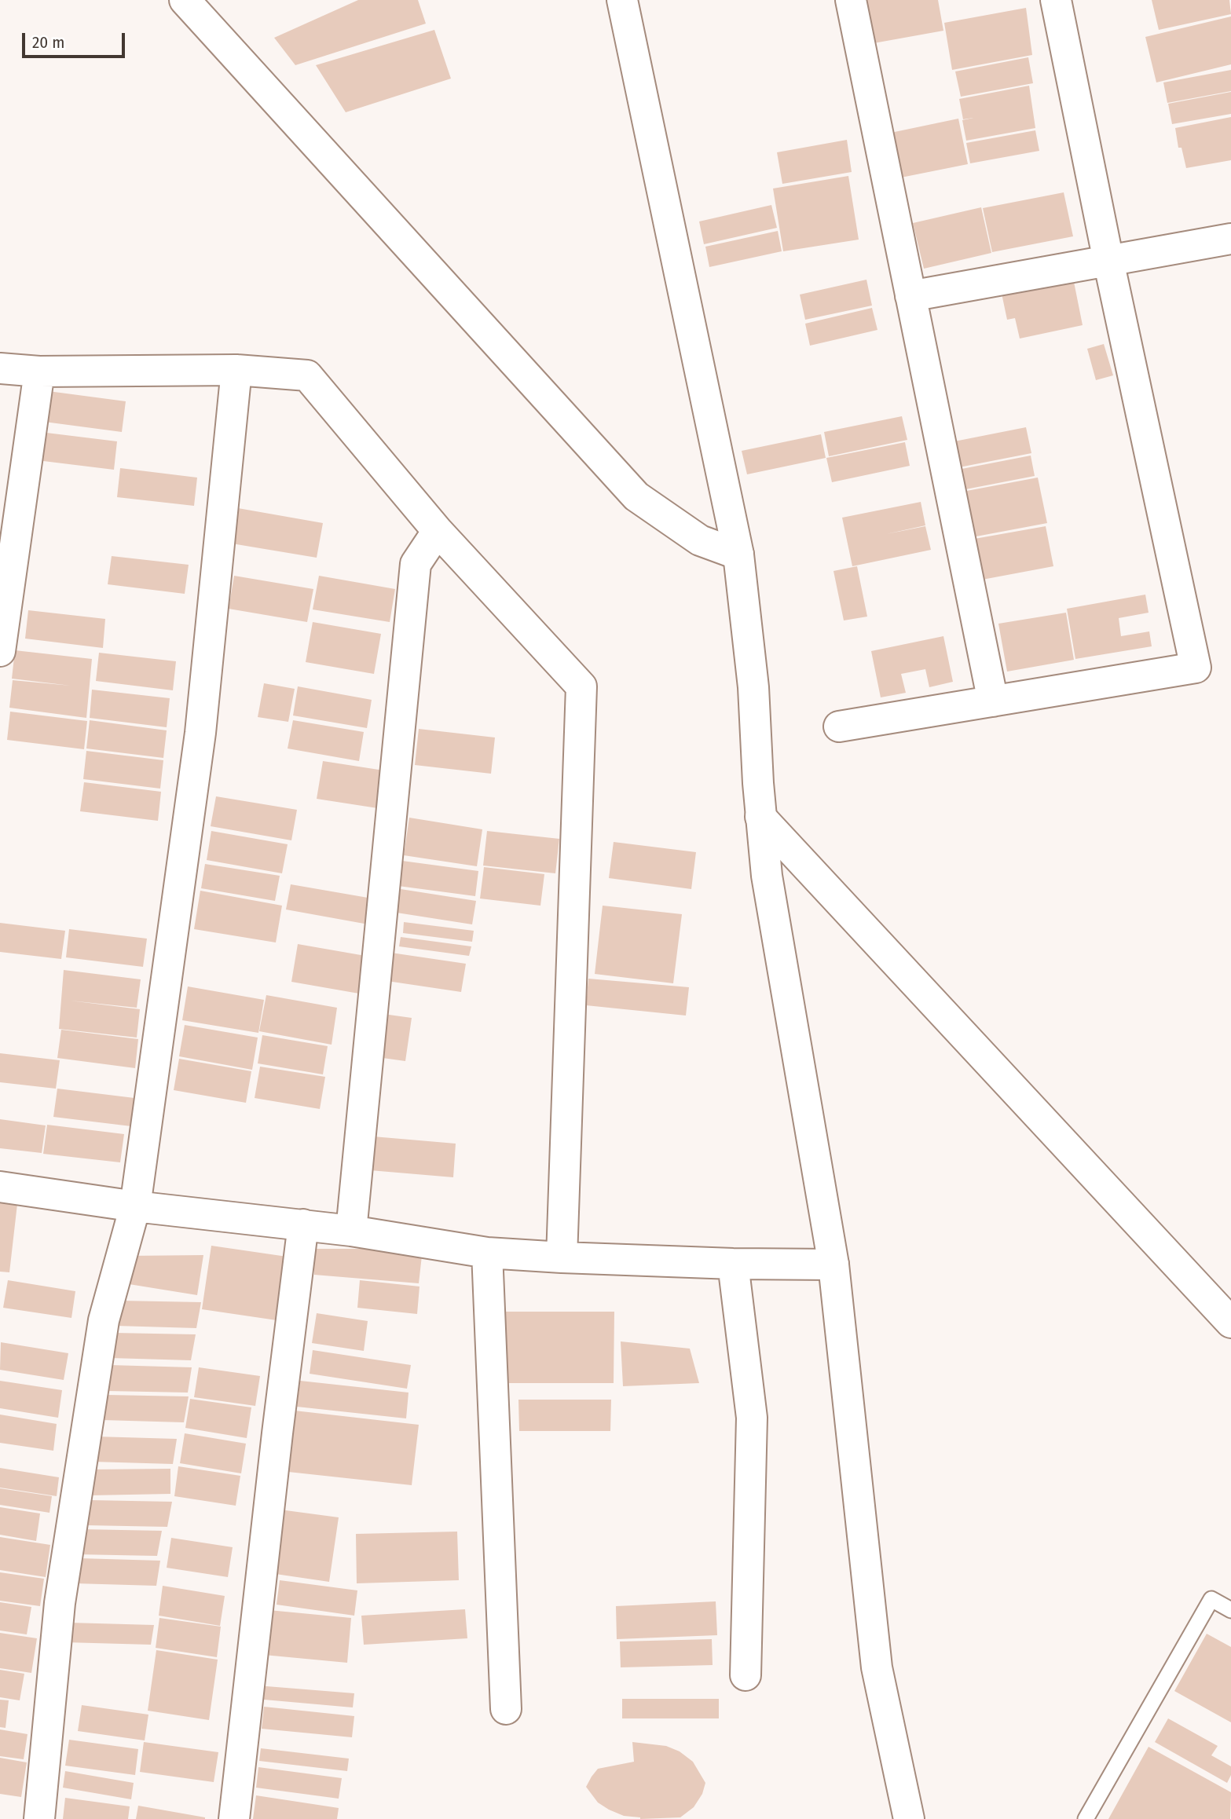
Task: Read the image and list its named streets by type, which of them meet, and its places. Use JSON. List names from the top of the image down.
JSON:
{
  "scale_bar": "20 m"
}
